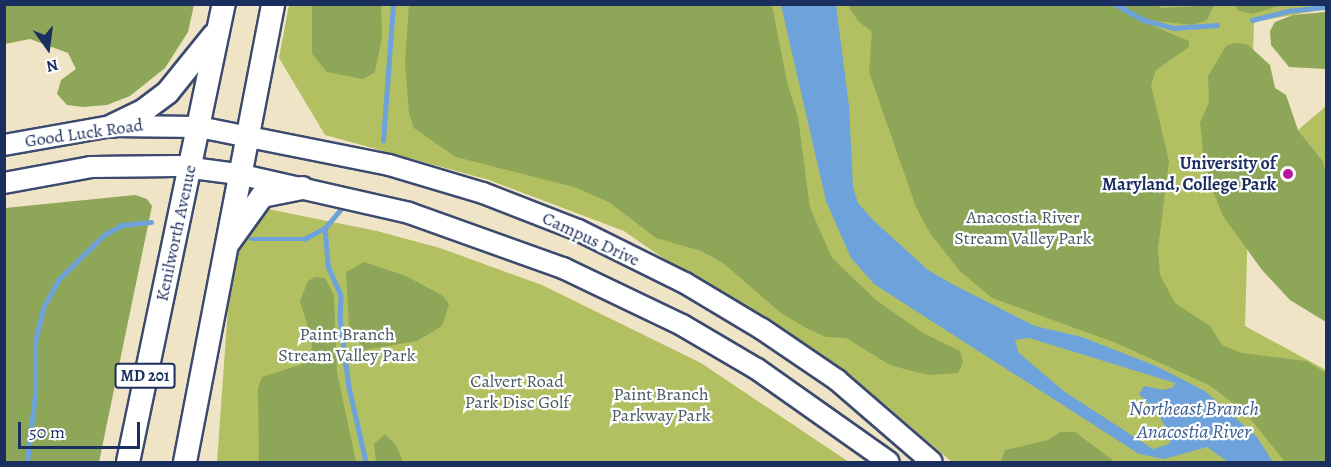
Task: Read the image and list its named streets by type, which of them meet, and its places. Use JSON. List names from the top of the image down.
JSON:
{
  "streets": {
    "main road": [
      "Good Luck Road",
      "Kenilworth Avenue",
      "Campus Drive",
      "MD 201"
    ]
  },
  "crossings": [
    ["Good Luck Road", "Kenilworth Avenue"],
    ["Good Luck Road", "Campus Drive"],
    ["Kenilworth Avenue", "Campus Drive"],
    ["Campus Drive", "MD 201"]
  ],
  "water": ["Northeast Branch Anacostia River"],
  "parks": [
    "Anacostia River Stream Valley Park",
    "Paint Branch Stream Valley Park",
    "Calvert Road Park Disc Golf",
    "Paint Branch Parkway Park"
  ],
  "places": ["University of Maryland, College Park"],
  "scale_bar": "50 m",
  "north": "bottom"
}
